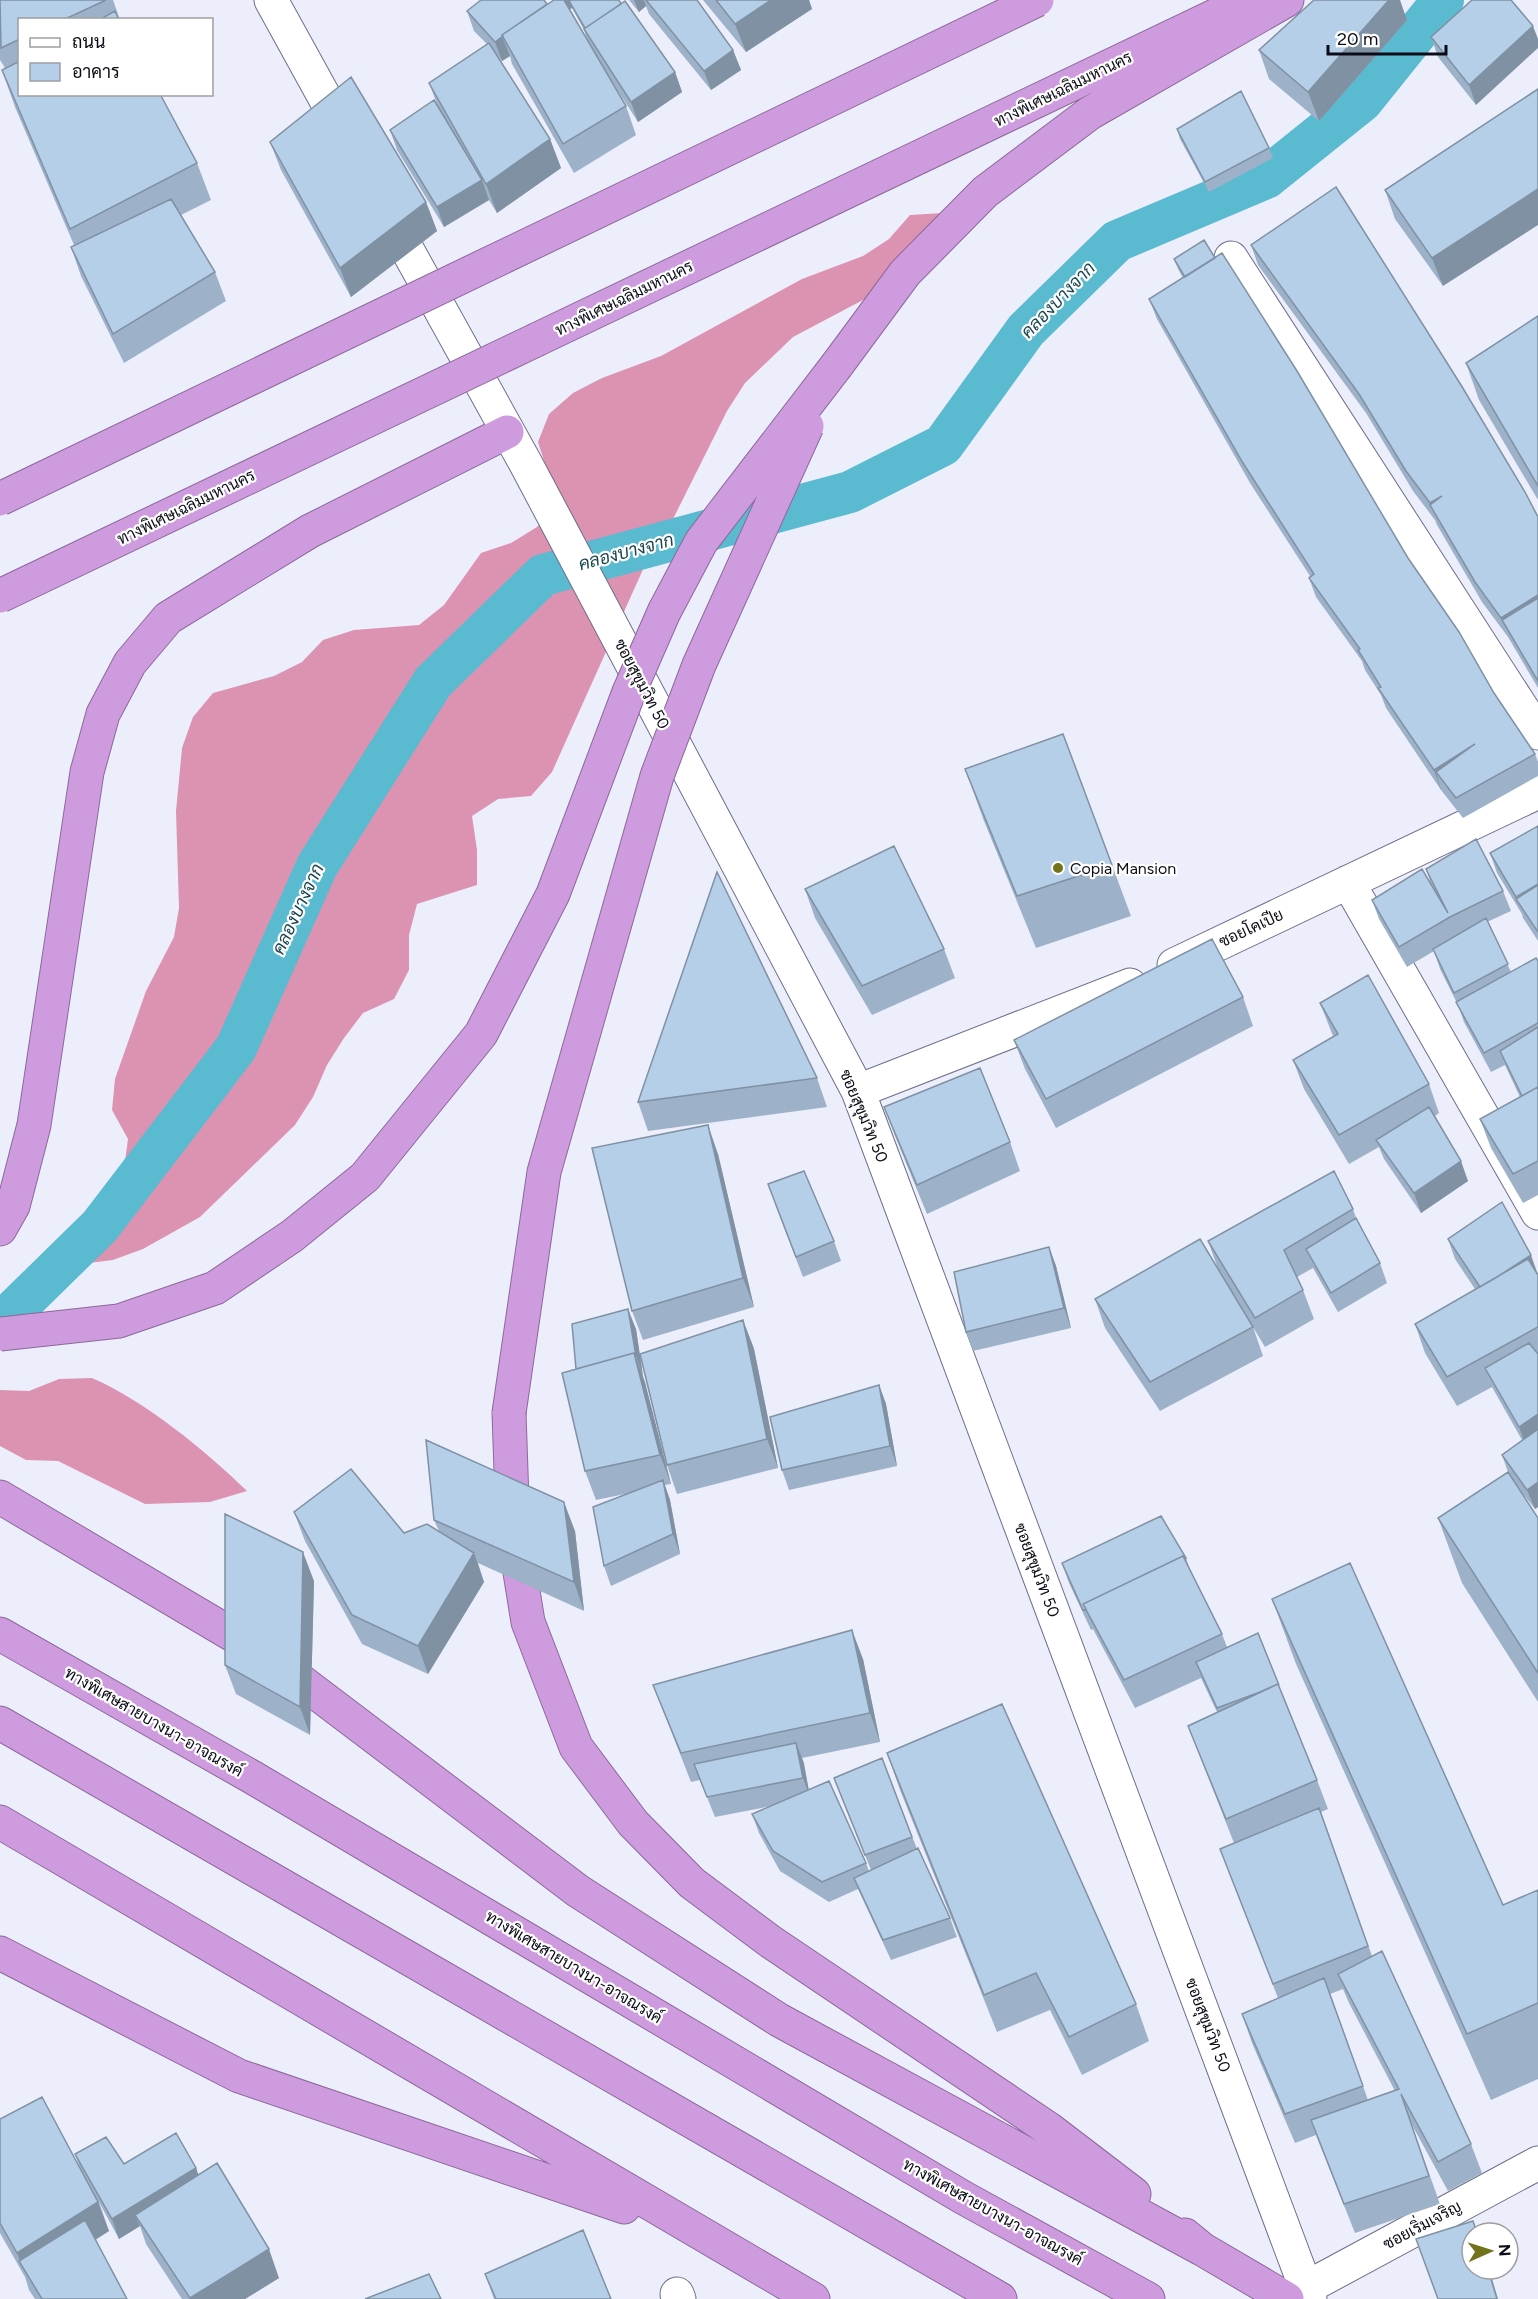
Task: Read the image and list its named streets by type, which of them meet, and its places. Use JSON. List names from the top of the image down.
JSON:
{
  "streets": {
    "highway": ["ทางพิเศษเฉลิมมหานคร", "ทางพิเศษสายบางนา-อาจณรงค์"],
    "street": ["ซอยสุขุมวิท 50", "ซอยโคเปีย", "ซอยเริ่มเจริญ"]
  },
  "crossings": [
    ["ซอยสุขุมวิท 50", "ซอยโคเปีย"],
    ["ซอยสุขุมวิท 50", "ซอยเริ่มเจริญ"]
  ],
  "water": ["คลองบางจาก"],
  "places": ["Copia Mansion"],
  "legend": ["ถนน", "อาคาร"],
  "scale_bar": "20 m",
  "north": "right"
}
